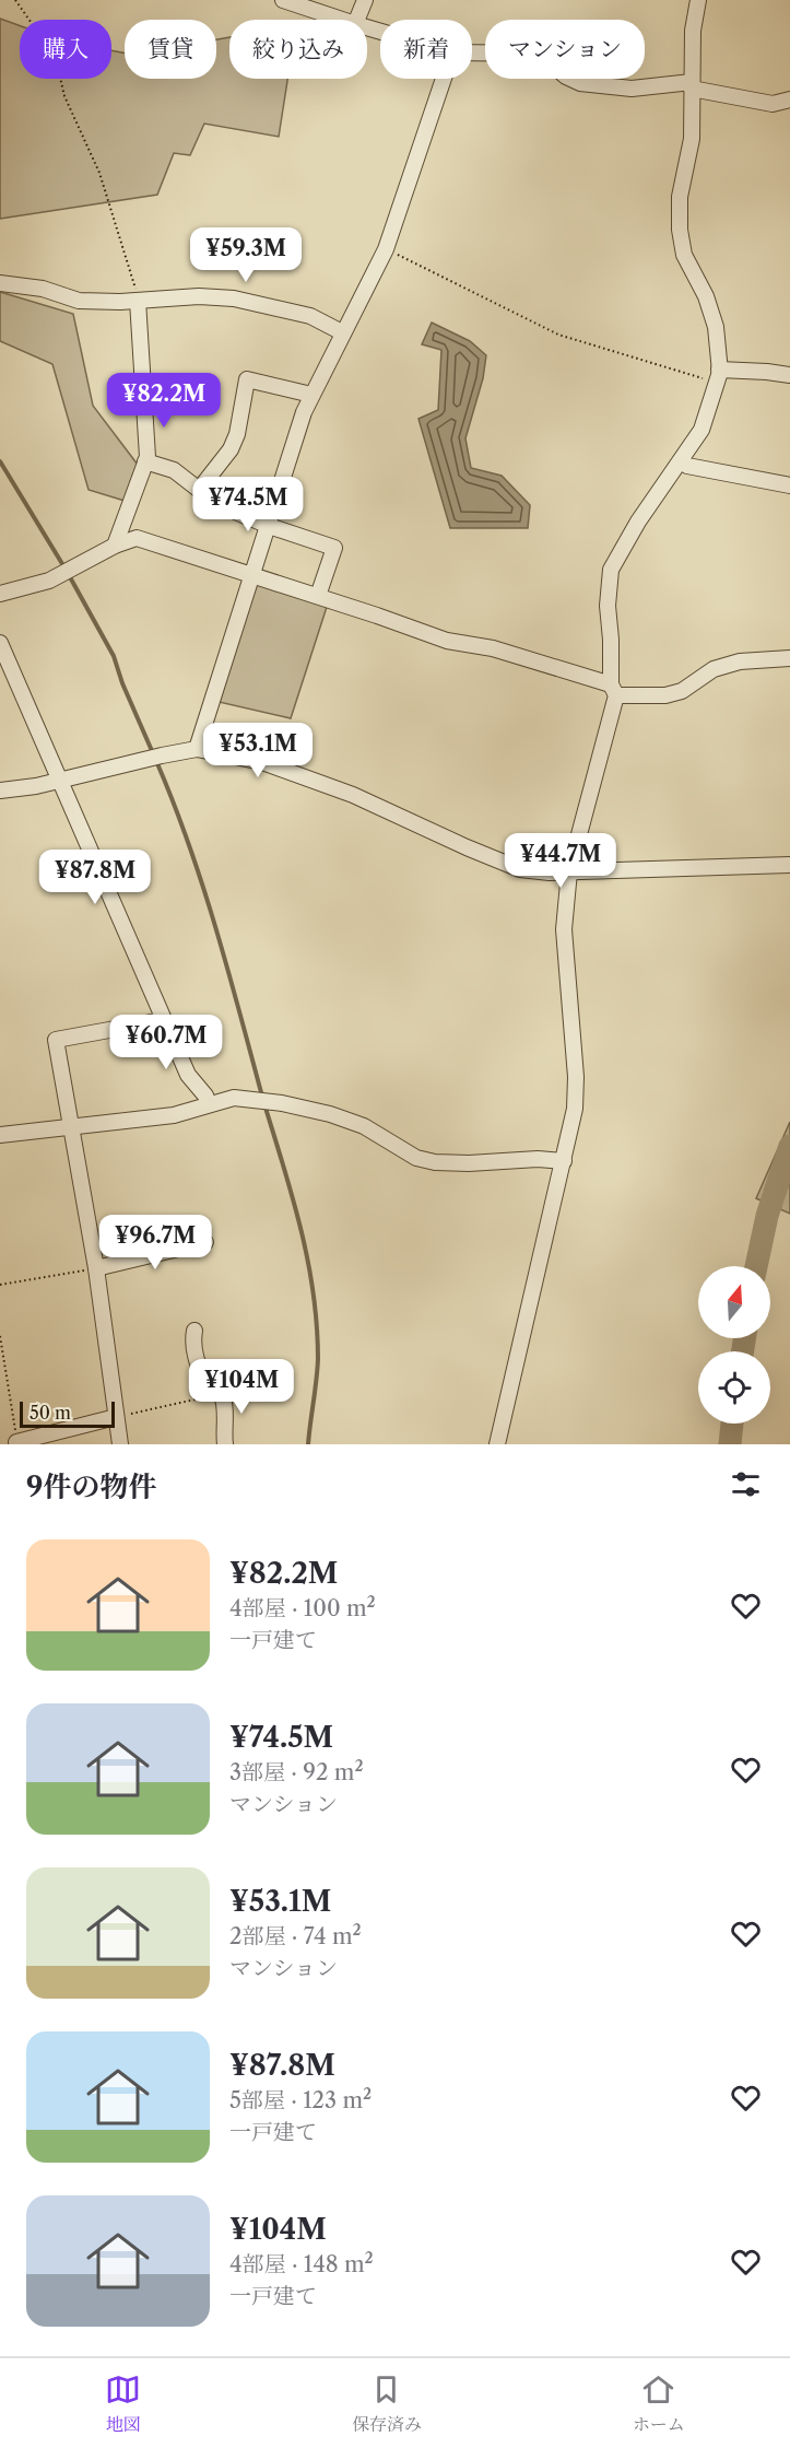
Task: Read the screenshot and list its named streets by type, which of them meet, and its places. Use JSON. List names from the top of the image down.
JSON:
{
  "scale_bar": "50 m",
  "north": "top",
  "page": {
    "chip": [
      "購入",
      "賃貸",
      "絞り込み",
      "新着",
      "マンション"
    ],
    "price": [
      "¥59.3M",
      "¥82.2M",
      "¥74.5M",
      "¥53.1M",
      "¥44.7M",
      "¥87.8M",
      "¥60.7M",
      "¥96.7M",
      "¥104M"
    ],
    "scale": "50 m",
    "heading": "9件の物件",
    "list": [
      {
        "name": "¥82.2M",
        "note": "4部屋 · 100 m² · 一戸建て"
      },
      {
        "name": "¥74.5M",
        "note": "3部屋 · 92 m² · マンション"
      },
      {
        "name": "¥53.1M",
        "note": "2部屋 · 74 m² · マンション"
      },
      {
        "name": "¥87.8M",
        "note": "5部屋 · 123 m² · 一戸建て"
      },
      {
        "name": "¥104M",
        "note": "4部屋 · 148 m² · 一戸建て"
      }
    ],
    "tabs": ["地図", "保存済み", "ホーム"]
  }
}
